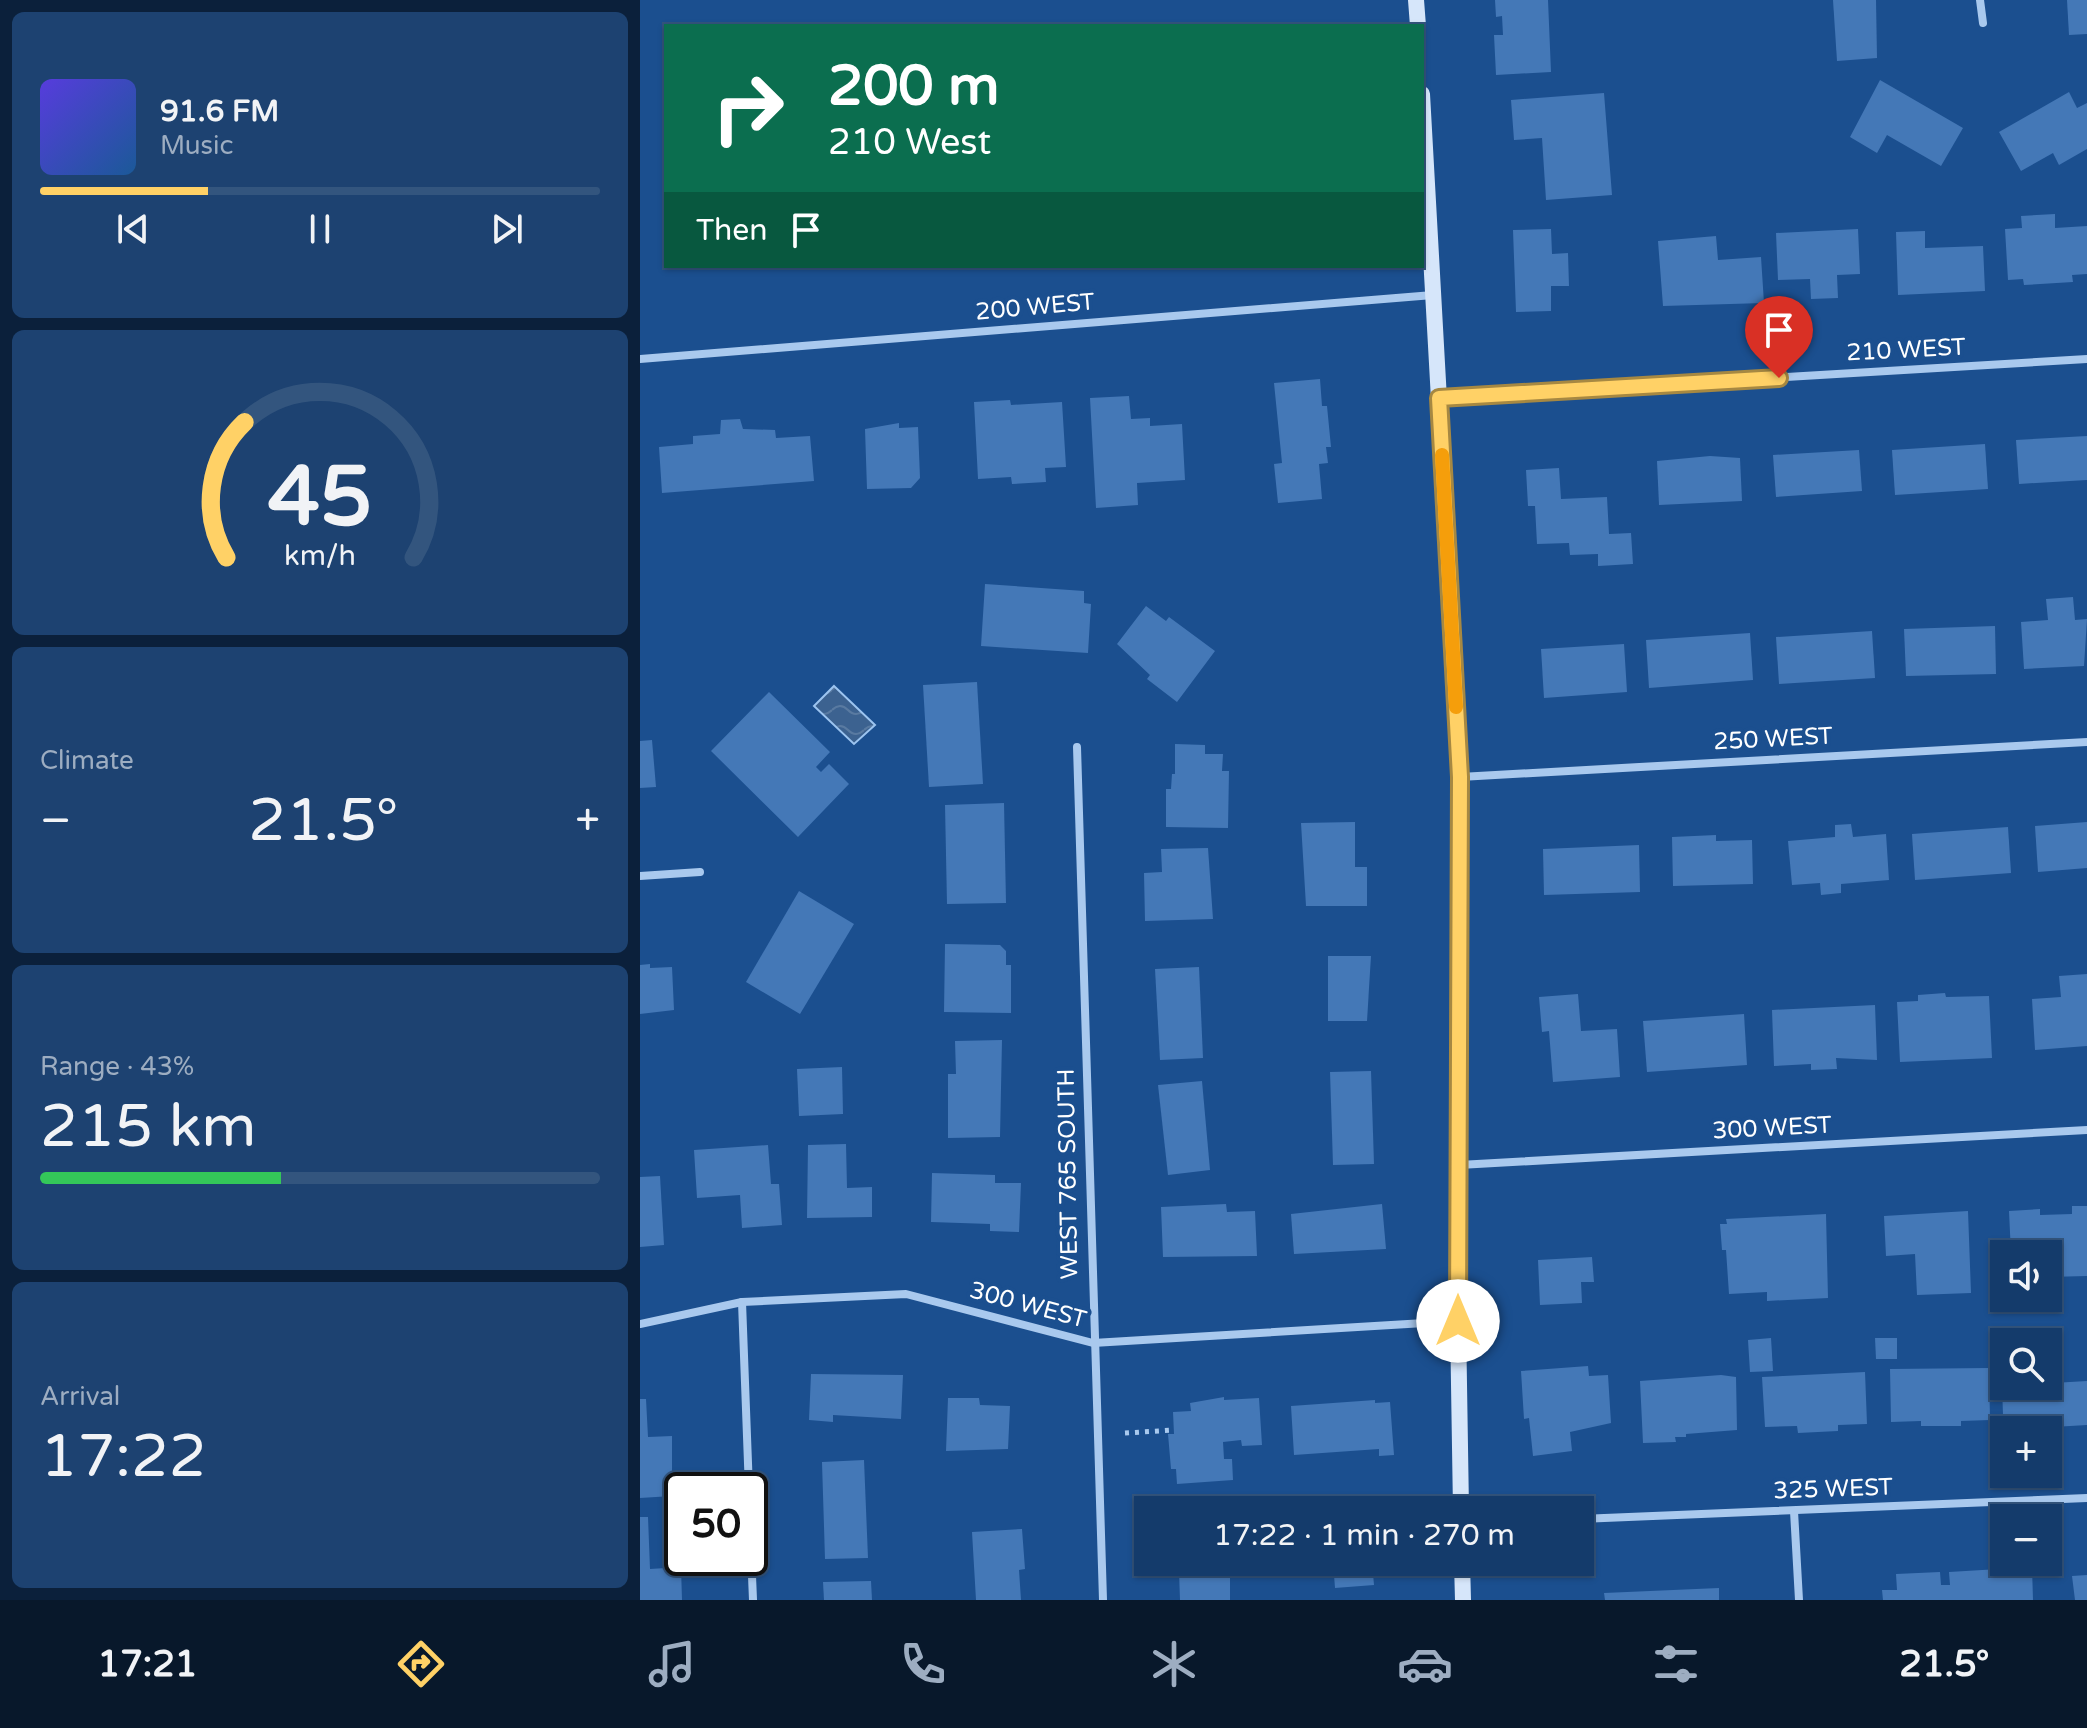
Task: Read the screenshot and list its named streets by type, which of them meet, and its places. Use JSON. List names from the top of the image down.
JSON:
{
  "streets": {
    "street": [
      "200 WEST",
      "210 WEST",
      "250 WEST",
      "300 WEST",
      "WEST 765 SOUTH",
      "325 WEST"
    ]
  },
  "crossings": [
    ["300 WEST", "WEST 765 SOUTH"]
  ],
  "page": {
    "turn": ["200 m", "210 West"],
    "song": ["91.6 FM", "Music"],
    "then": "Then",
    "tile": [
      "Climate",
      ["Range · 43%", "215 km"],
      ["Arrival", "17:22"]
    ],
    "heat": ["−", "21.5°", "+"],
    "map_buttons": ["+", "−"],
    "limit": "50",
    "trip": "17:22 · 1 min · 270 m",
    "tabs": ["17:21", "21.5°"],
    "gauge": ["45", "km/h"]
  }
}
